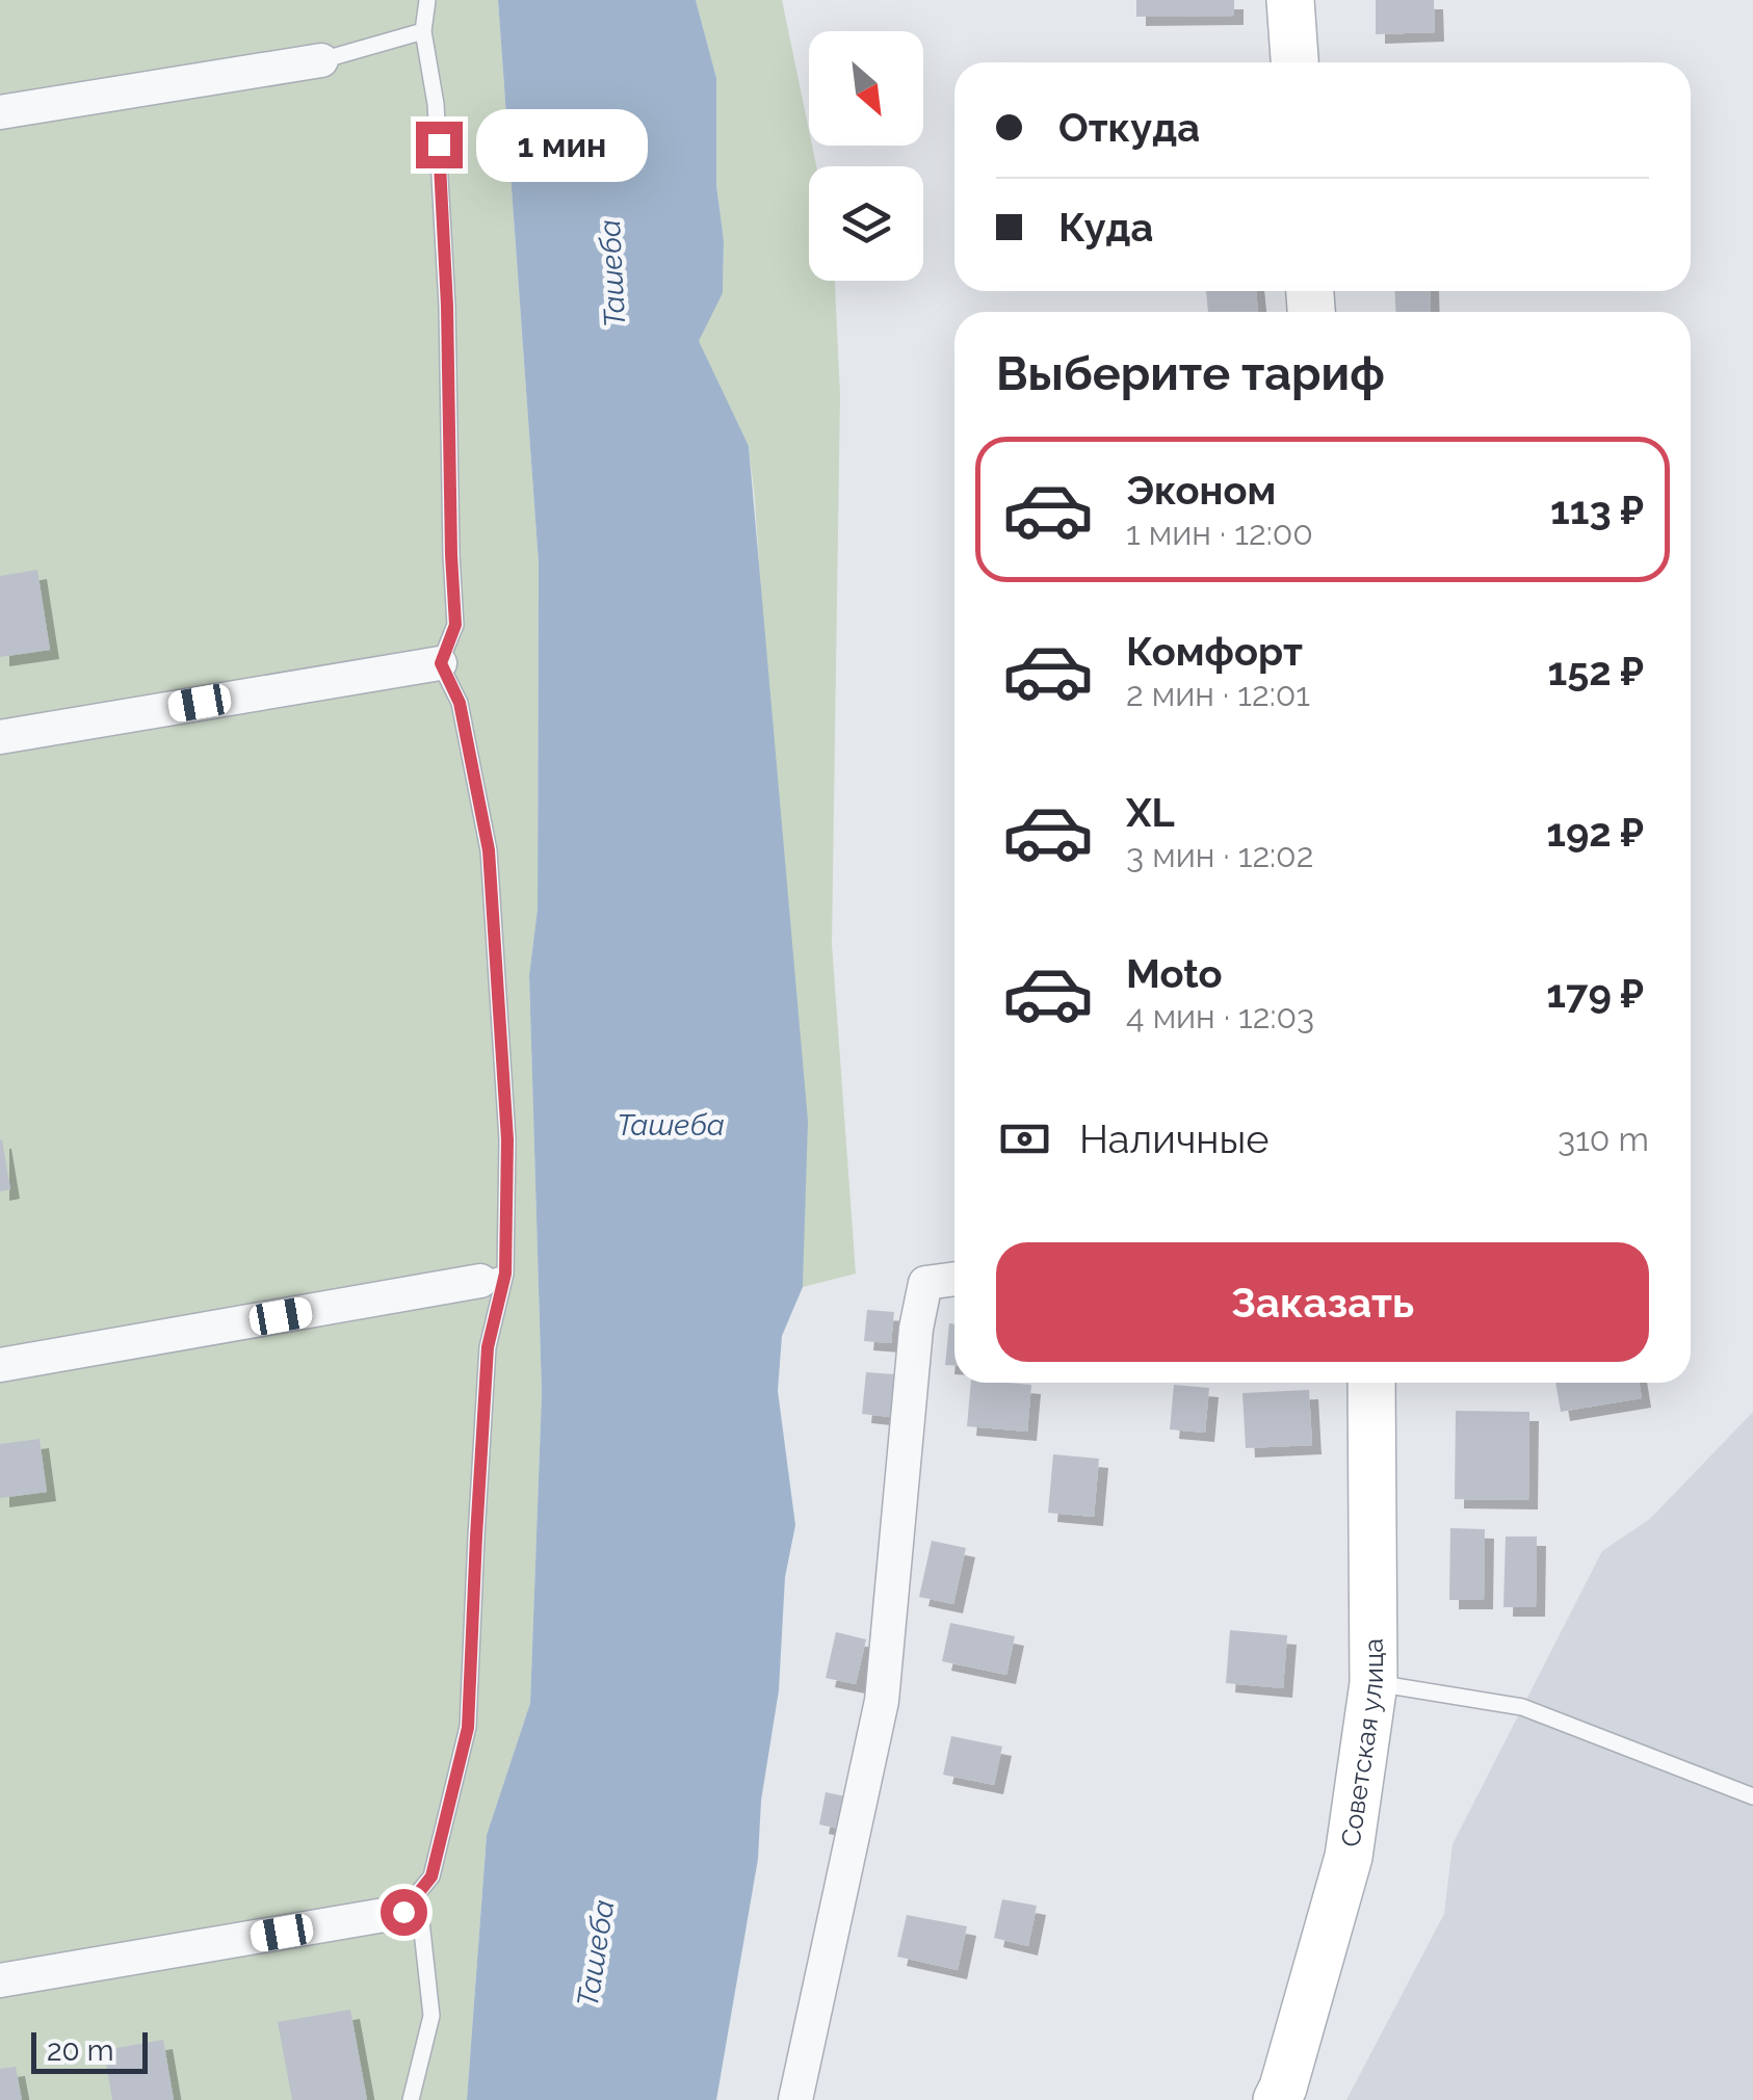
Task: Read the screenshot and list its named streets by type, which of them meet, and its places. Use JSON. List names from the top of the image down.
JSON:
{
  "streets": {
    "street": ["Советская улица"]
  },
  "water": ["Ташеба"],
  "scale_bar": "20 m",
  "north": "bottom right",
  "page": {
    "banner": ["Откуда", "Куда"],
    "bubble": "1 мин",
    "heading": "Выберите тариф",
    "list": [
      {
        "name": "Эконом",
        "note": "1 мин · 12:00",
        "value": "113 ₽"
      },
      {
        "name": "Комфорт",
        "note": "2 мин · 12:01",
        "value": "152 ₽"
      },
      {
        "name": "XL",
        "note": "3 мин · 12:02",
        "value": "192 ₽"
      },
      {
        "name": "Moto",
        "note": "4 мин · 12:03",
        "value": "179 ₽"
      }
    ],
    "pay": ["Наличные", "310 m"],
    "buttons": "Заказать",
    "scale": "20 m"
  }
}
